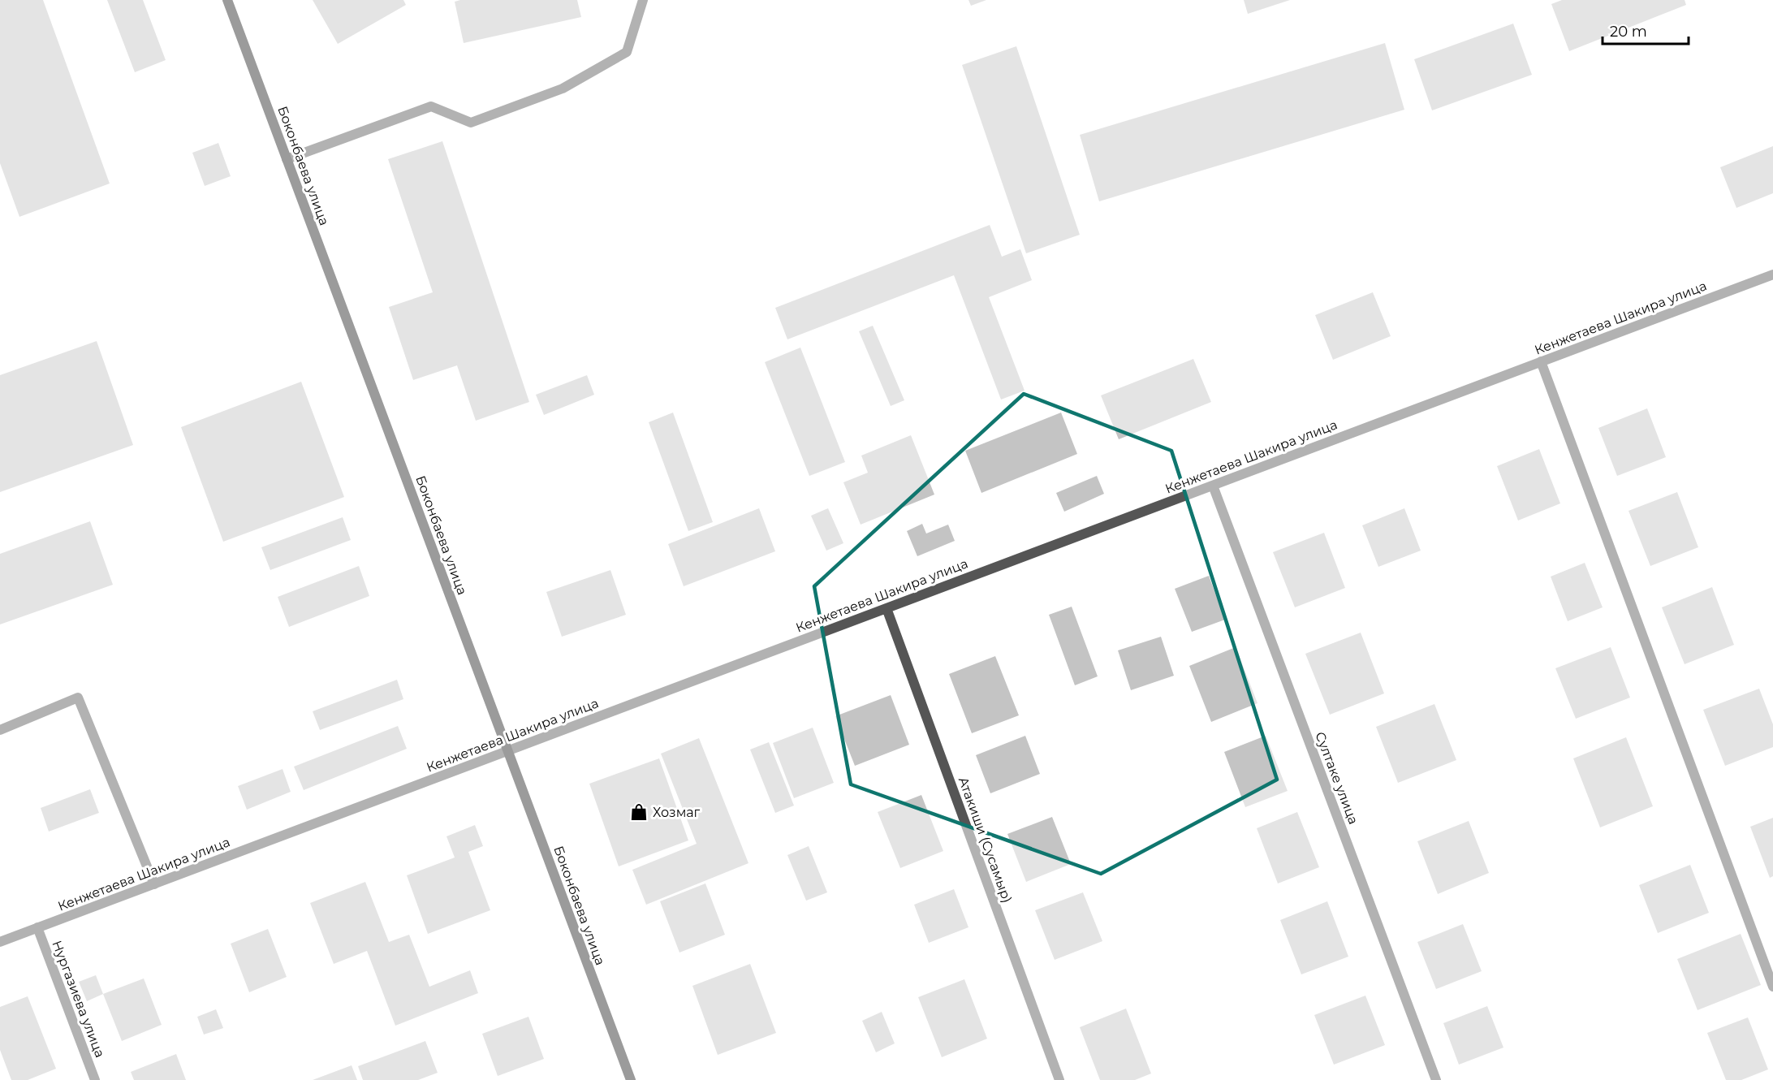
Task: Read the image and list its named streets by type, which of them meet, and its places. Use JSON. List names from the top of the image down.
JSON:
{
  "streets": {
    "street": [
      "Боконбаева улица",
      "Кенжетаева Шакира улица",
      "Султаке улица",
      "Атакиши (Сусамыр)",
      "Нургазиева улица"
    ]
  },
  "crossings": [
    ["Боконбаева улица", "Кенжетаева Шакира улица"],
    ["Кенжетаева Шакира улица", "Султаке улица"],
    ["Кенжетаева Шакира улица", "Атакиши (Сусамыр)"],
    ["Кенжетаева Шакира улица", "Нургазиева улица"]
  ],
  "places": {
    "shop": ["Хозмаг"]
  },
  "scale_bar": "20 m"
}
